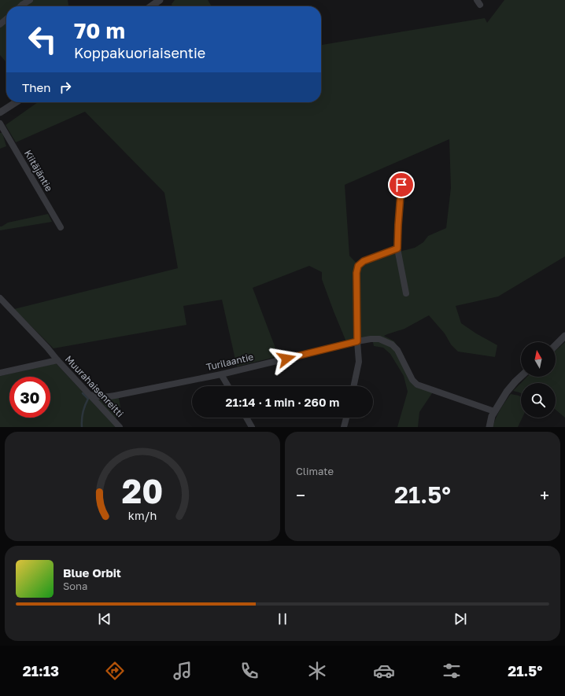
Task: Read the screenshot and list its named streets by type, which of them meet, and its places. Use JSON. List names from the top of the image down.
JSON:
{
  "streets": {
    "street": ["Kiitäjäntie", "Turilaantie", "Muurahaisenreitti"]
  },
  "crossings": [
    ["Turilaantie", "Muurahaisenreitti"]
  ],
  "north": "top",
  "page": {
    "turn": ["70 m", "Koppakuoriaisentie"],
    "then": "Then",
    "limit": "30",
    "trip": "21:14 · 1 min · 260 m",
    "tile": "Climate",
    "heat": ["−", "21.5°", "+"],
    "song": ["Blue Orbit", "Sona"],
    "tabs": ["21:13", "21.5°"],
    "gauge": ["20", "km/h"]
  }
}
